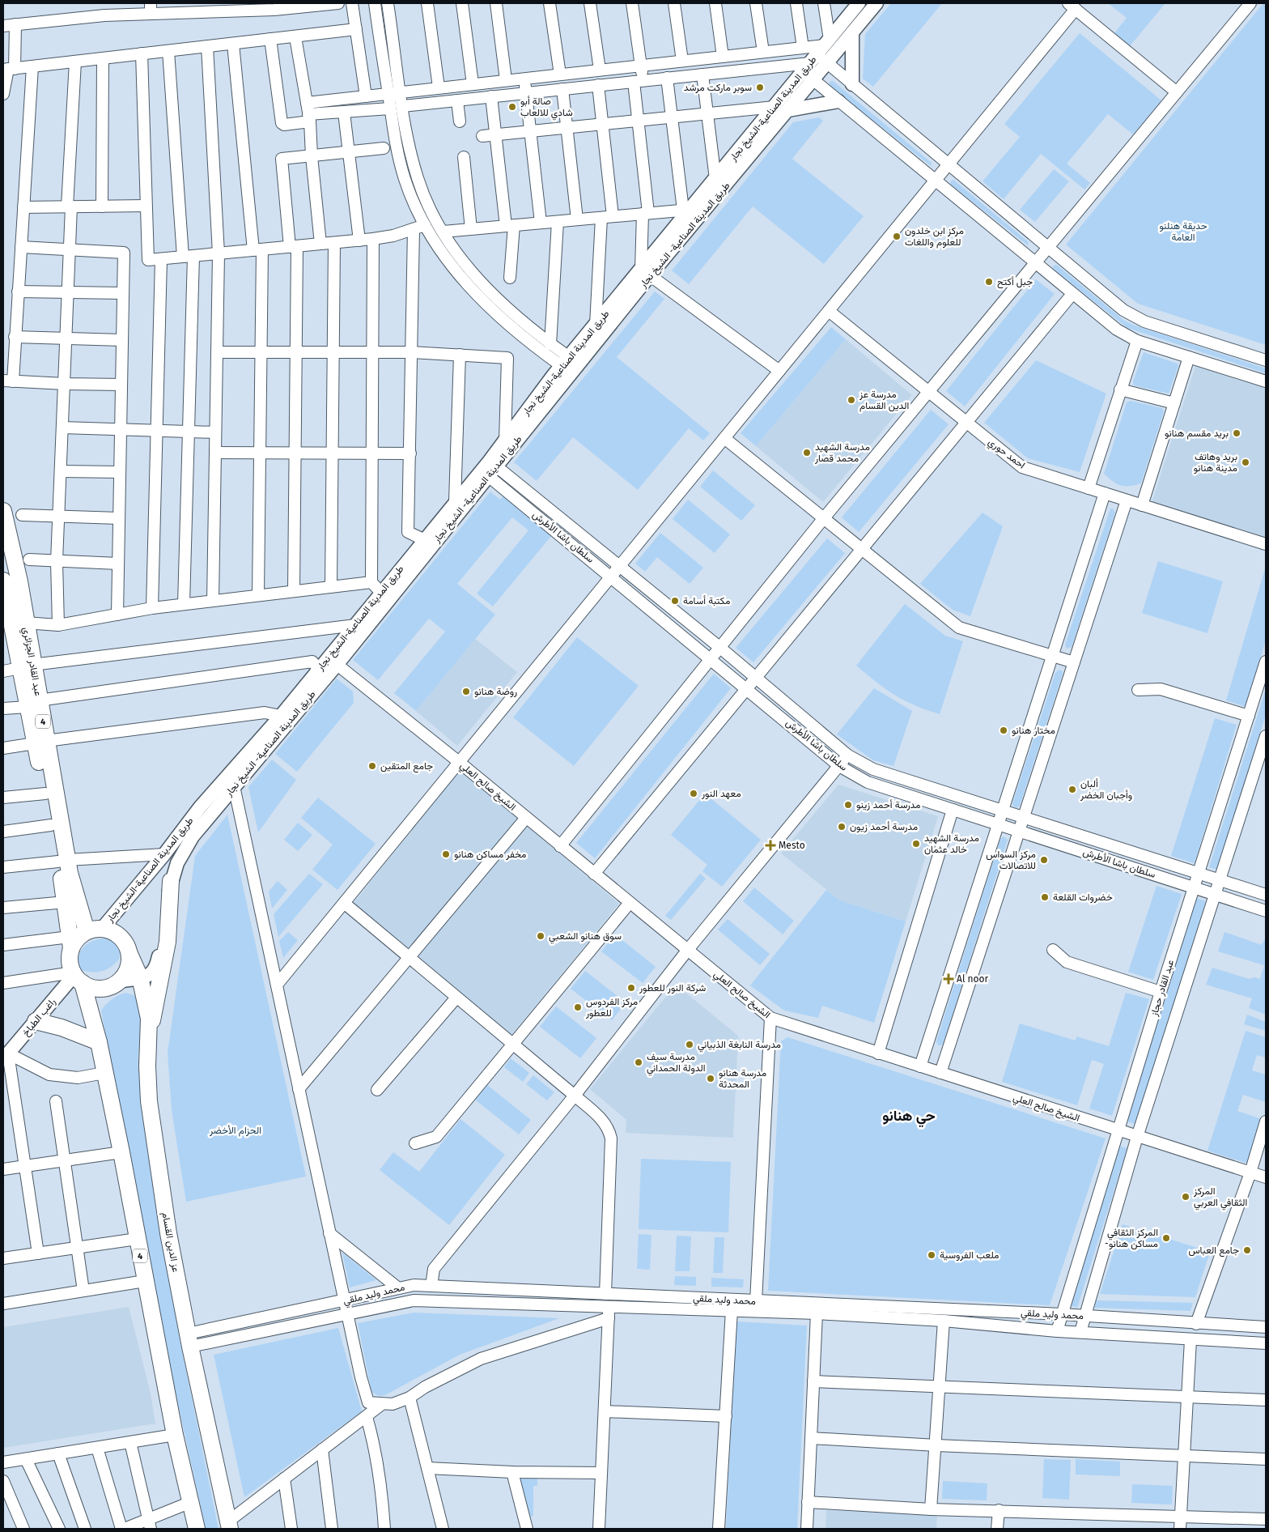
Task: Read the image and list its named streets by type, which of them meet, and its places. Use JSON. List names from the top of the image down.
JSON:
{
  "streets": {
    "highway": ["عبد القادر الجزائري", "4", "عز الدين القسام"],
    "main road": ["طريق المدينة الصناعية-الشيخ نجار", "طريق المدينة الصناعية- الشيخ نجار", "راغب الطباخ"],
    "street": [
      "احمد حوري",
      "سلطان باشا الأطرش",
      "الشيخ صالح العلي",
      "عبد القادر حجاز",
      "محمد وليد ملقي"
    ]
  },
  "crossings": [
    ["طريق المدينة الصناعية-الشيخ نجار", "طريق المدينة الصناعية- الشيخ نجار"],
    ["طريق المدينة الصناعية-الشيخ نجار", "سلطان باشا الأطرش"],
    ["طريق المدينة الصناعية-الشيخ نجار", "عبد القادر الجزائري"],
    ["طريق المدينة الصناعية-الشيخ نجار", "4"],
    ["طريق المدينة الصناعية-الشيخ نجار", "الشيخ صالح العلي"],
    ["طريق المدينة الصناعية-الشيخ نجار", "راغب الطباخ"],
    ["طريق المدينة الصناعية-الشيخ نجار", "عز الدين القسام"],
    ["طريق المدينة الصناعية- الشيخ نجار", "سلطان باشا الأطرش"],
    ["طريق المدينة الصناعية- الشيخ نجار", "عبد القادر الجزائري"],
    ["طريق المدينة الصناعية- الشيخ نجار", "4"],
    ["طريق المدينة الصناعية- الشيخ نجار", "الشيخ صالح العلي"],
    ["طريق المدينة الصناعية- الشيخ نجار", "راغب الطباخ"],
    ["طريق المدينة الصناعية- الشيخ نجار", "عز الدين القسام"],
    ["سلطان باشا الأطرش", "عبد القادر حجاز"],
    ["عبد القادر الجزائري", "4"],
    ["عبد القادر الجزائري", "راغب الطباخ"],
    ["عبد القادر الجزائري", "عز الدين القسام"],
    ["4", "راغب الطباخ"],
    ["4", "عز الدين القسام"],
    ["الشيخ صالح العلي", "عبد القادر حجاز"],
    ["عبد القادر حجاز", "محمد وليد ملقي"],
    ["راغب الطباخ", "عز الدين القسام"],
    ["عز الدين القسام", "محمد وليد ملقي"]
  ],
  "districts": ["حي هنانو"],
  "parks": ["حديقة هنلنو العامة", "الحزام الأخضر"],
  "places": {
    "other": [
      "سوبر ماركت مرشد",
      "صالة أبو شادي للالعاب",
      "مركز ابن خلدون للعلوم واللغات",
      "جبل أكتح",
      "مدرسة عز الدين القسام",
      "بريد مقسم هنانو",
      "مدرسة الشهيد محمد قصار",
      "بريد وهاتف مدينة هنانو",
      "مكتبة أسامة",
      "روضة هنانو",
      "مختار هنانو",
      "جامع المتقين",
      "ألبان وأجبان الخضر",
      "معهد النور",
      "مدرسة أحمد زينو",
      "مدرسة أحمد زيون",
      "مدرسة الشهيد خالد عثمان",
      "مخفر مساكن هنانو",
      "مركز السواس للاتصالات",
      "خضروات القلعة",
      "سوق هنانو الشعبي",
      "شركة النور للعطور",
      "مركز الفردوس للعطور",
      "مدرسة النابغة الذبياني",
      "مدرسة سيف الدولة الحمداني",
      "مدرسة هنانو المحدثة",
      "المركز الثقافي العربي",
      "المركز الثقافي -مساكن هنانو",
      "جامع العباس",
      "ملعب الفروسية"
    ],
    "health": ["Mesto", "Al noor"]
  }
}
